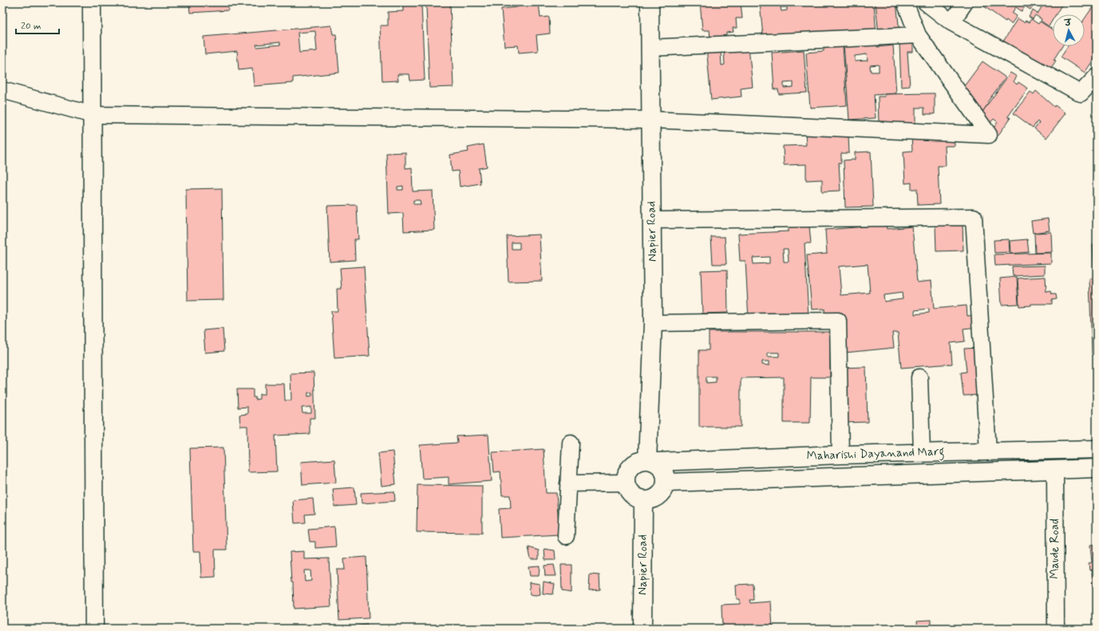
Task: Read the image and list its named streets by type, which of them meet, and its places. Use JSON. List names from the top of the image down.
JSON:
{
  "streets": {
    "street": ["Napier Road", "Maharishi Dayanand Marg", "Maude Road"]
  },
  "crossings": [
    ["Napier Road", "Maharishi Dayanand Marg"],
    ["Maharishi Dayanand Marg", "Maude Road"]
  ],
  "scale_bar": "20 m",
  "north": "top"
}
